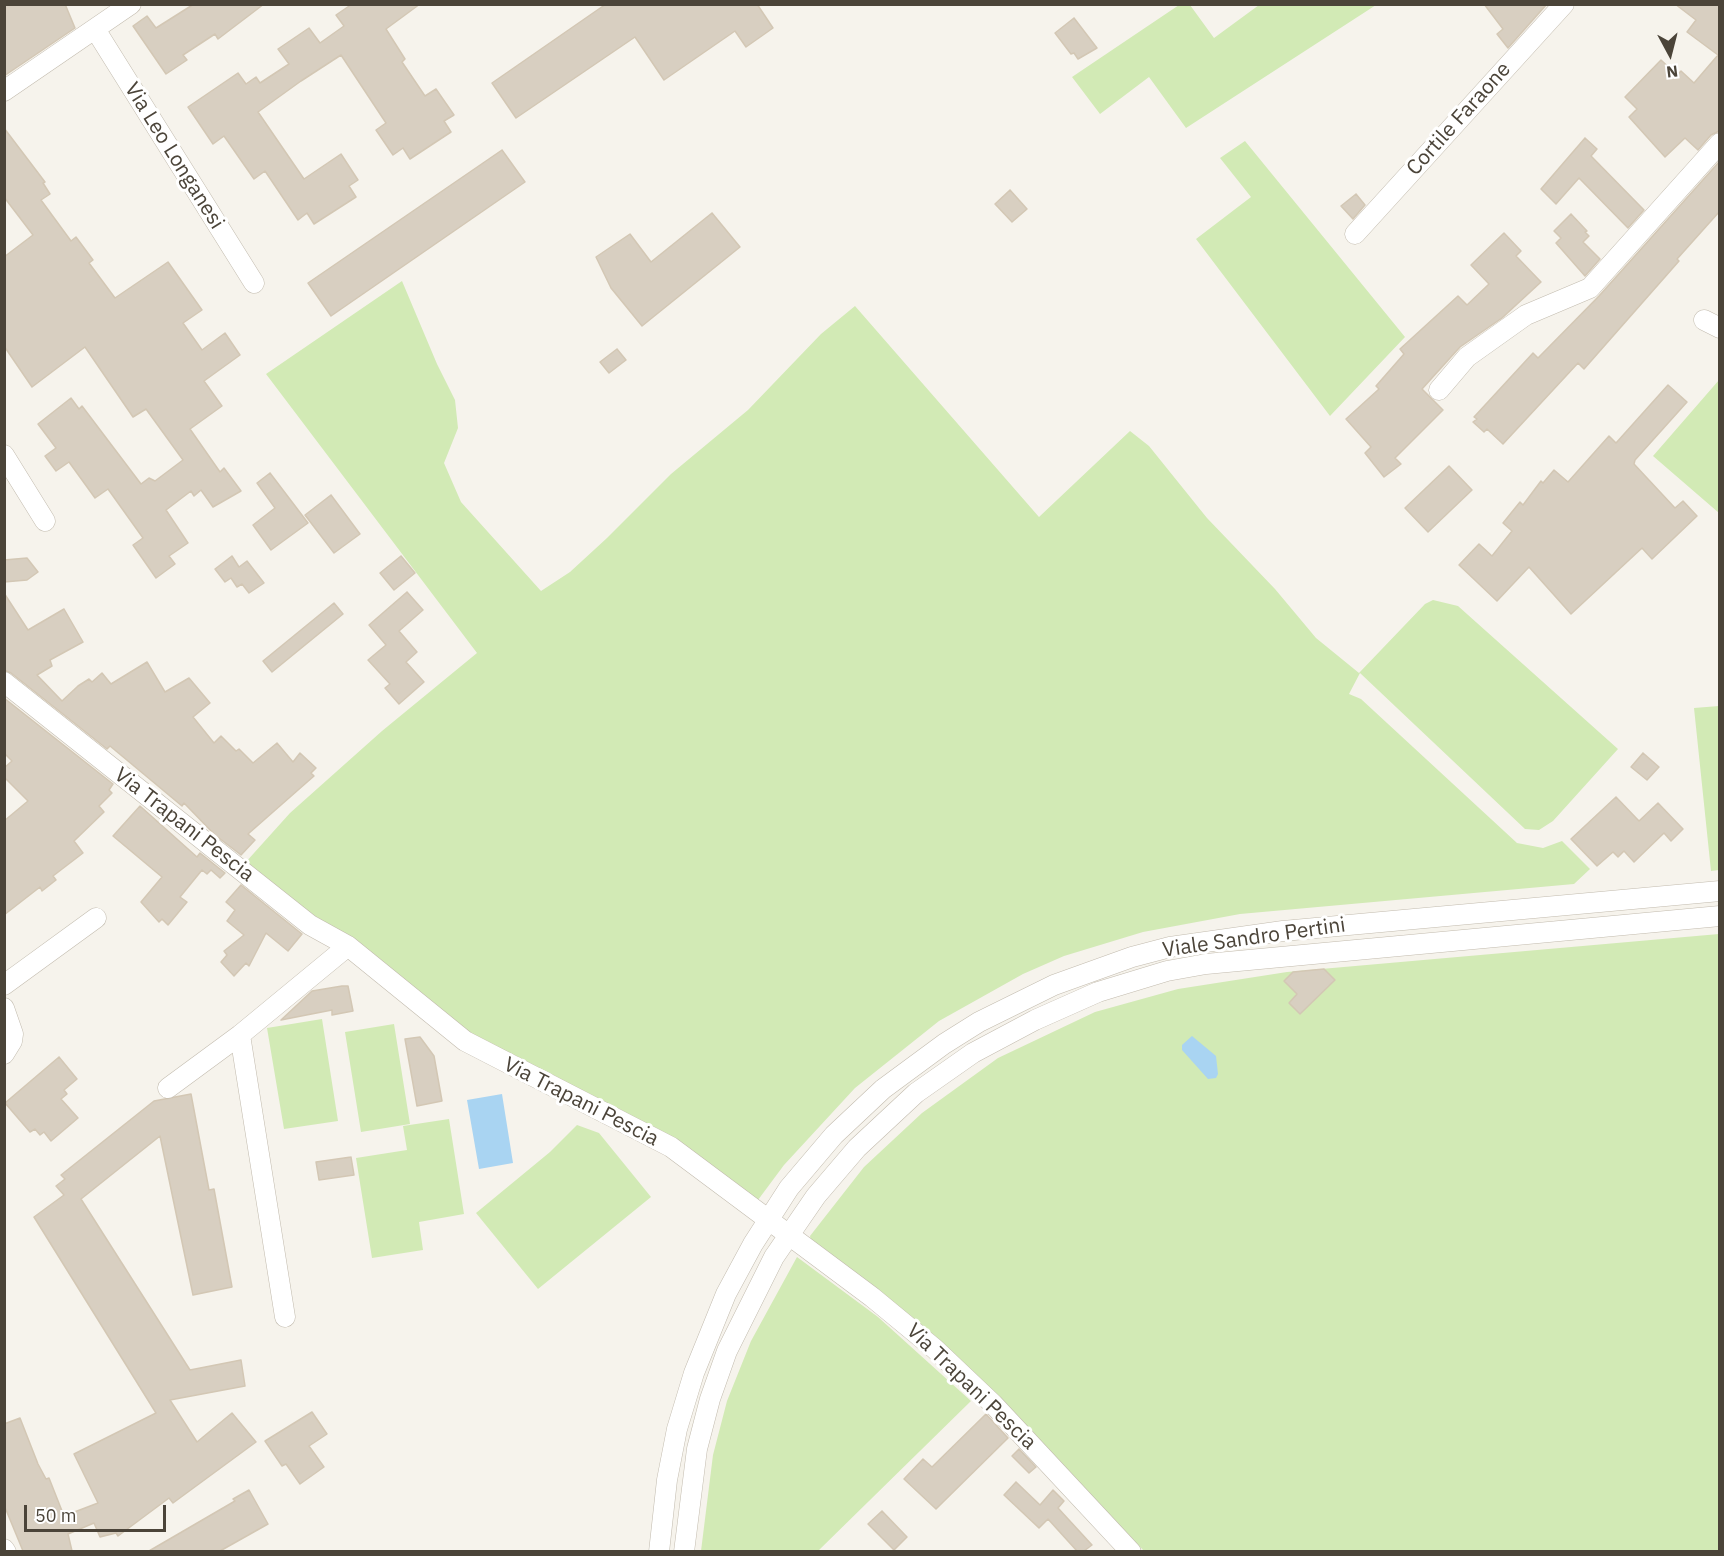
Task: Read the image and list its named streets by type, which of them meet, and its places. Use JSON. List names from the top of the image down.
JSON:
{
  "streets": {
    "street": [
      "Cortile Faraone",
      "Via Leo Longanesi",
      "Via Trapani Pescia",
      "Viale Sandro Pertini"
    ]
  },
  "crossings": [
    ["Via Trapani Pescia", "Viale Sandro Pertini"]
  ],
  "scale_bar": "50 m",
  "north": "bottom"
}
